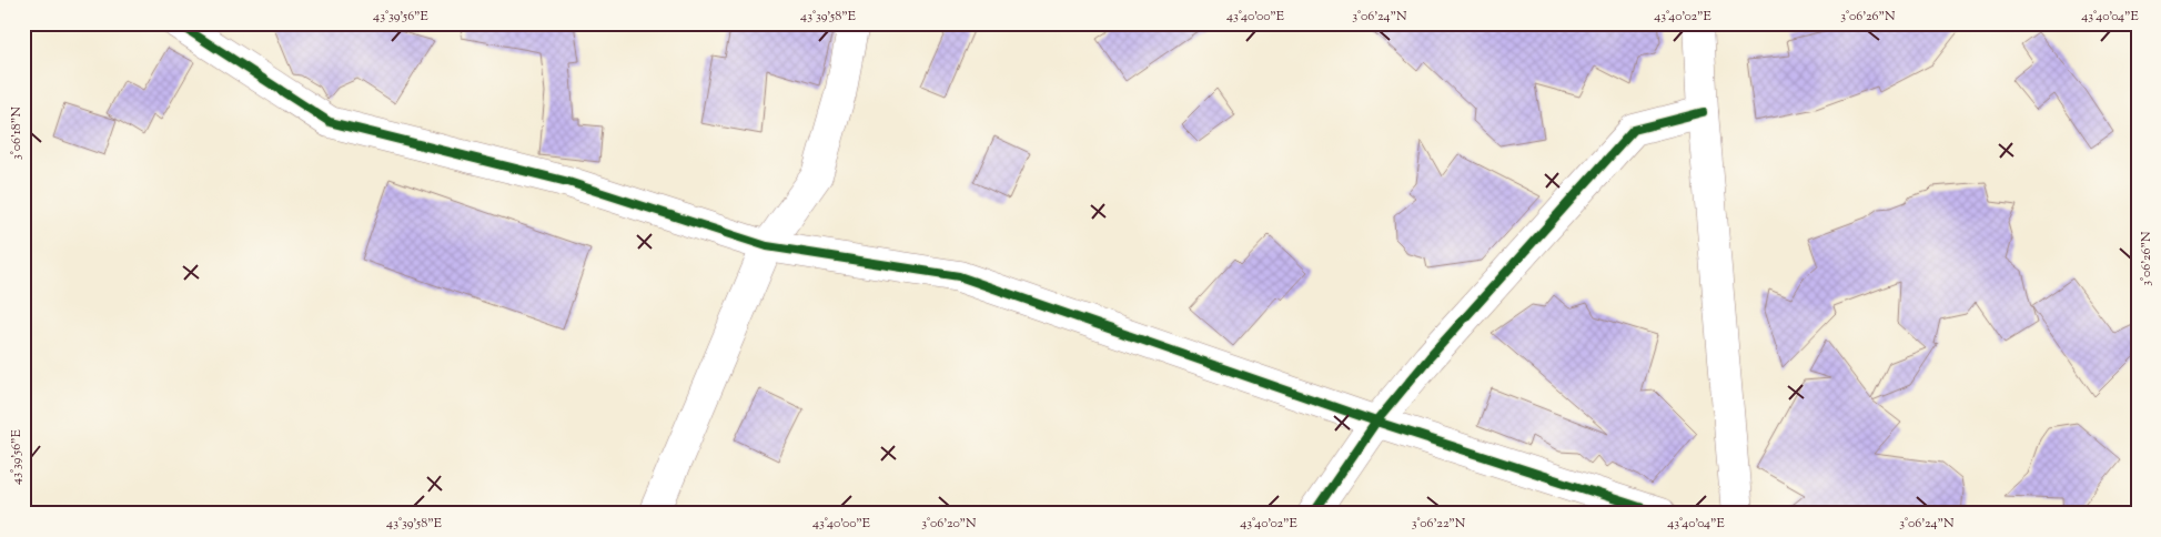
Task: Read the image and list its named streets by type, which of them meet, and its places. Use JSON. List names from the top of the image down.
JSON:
{
  "coordinates": [
    "43°39'56\"E",
    "43°39'58\"E",
    "43°40'00\"E",
    "3°06'24\"N",
    "43°40'02\"E",
    "3°06'26\"N",
    "43°40'04\"E",
    "3°06'18\"N",
    "3°06'20\"N",
    "3°06'22\"N"
  ]
}
